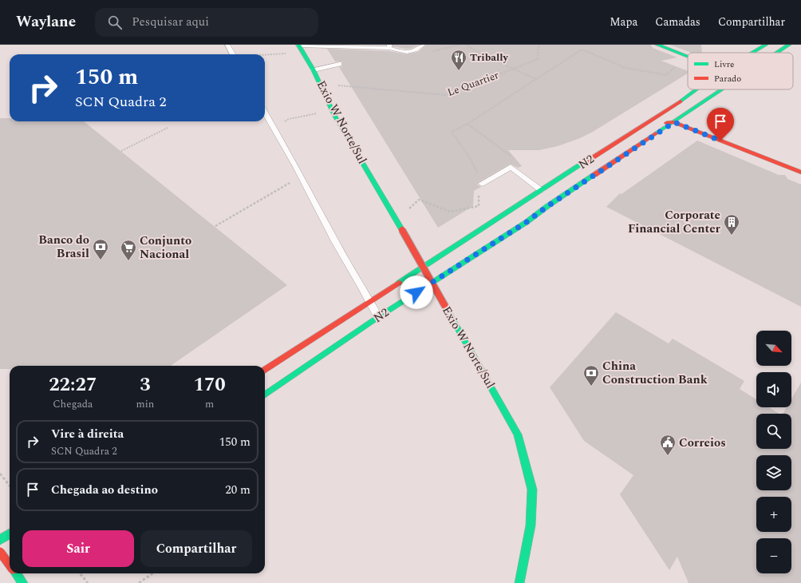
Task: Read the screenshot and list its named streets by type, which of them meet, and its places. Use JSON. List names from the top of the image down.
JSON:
{
  "streets": {
    "main road": ["Exio W Norte/Sul", "N2"],
    "path": ["Le Quartier"]
  },
  "places": {
    "restaurant": ["Tribally"],
    "building": ["Corporate Financial Center"],
    "bank": ["Banco do Brasil", "China Construction Bank"],
    "supermarket": ["Conjunto Nacional"],
    "public building": ["Correios"]
  },
  "legend": ["Livre", "Parado"],
  "north": "bottom right",
  "page": {
    "header": "Waylane",
    "search": "Pesquisar aqui",
    "nav": ["Mapa", "Camadas", "Compartilhar"],
    "turn": ["150 m", "SCN Quadra 2"],
    "map_buttons": ["+", "−"],
    "eta": [
      "22:27",
      "Chegada",
      "3",
      "min",
      "170",
      "m"
    ],
    "list": [
      {
        "name": "Vire à direita",
        "note": "SCN Quadra 2",
        "value": "150 m"
      },
      {
        "name": "Chegada ao destino",
        "value": "20 m"
      }
    ],
    "buttons": ["Sair", "Compartilhar"]
  }
}
